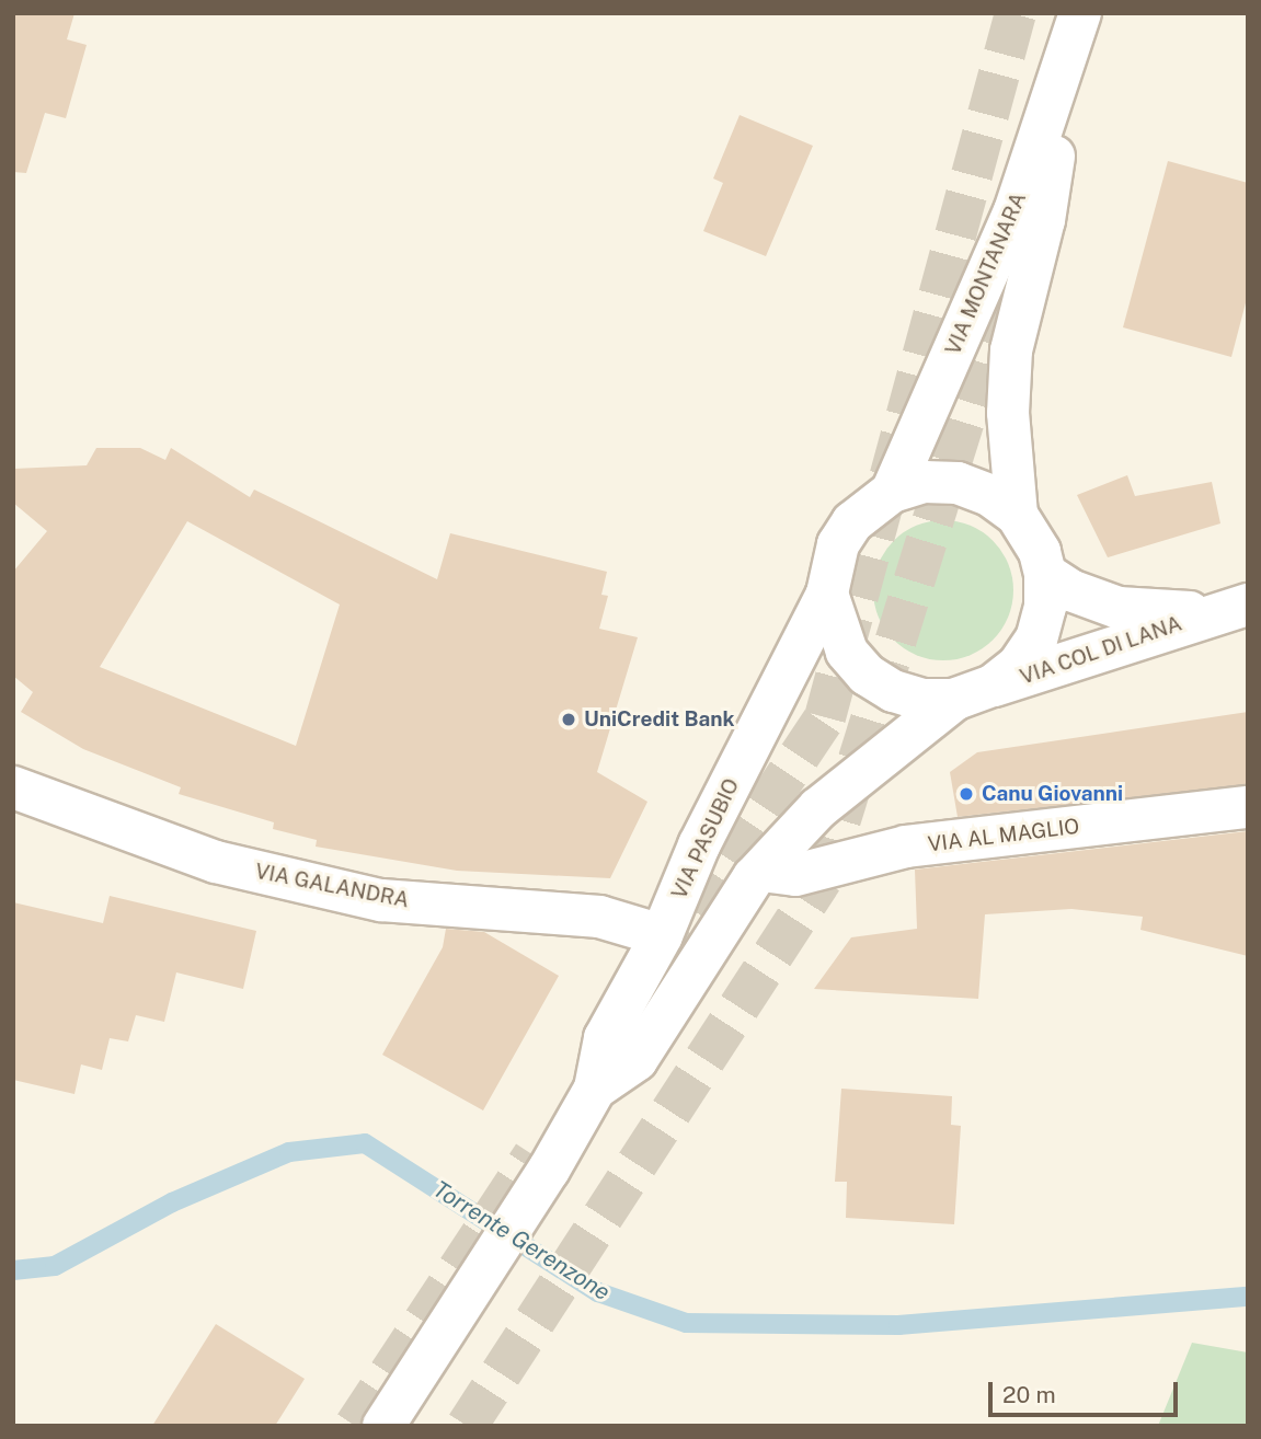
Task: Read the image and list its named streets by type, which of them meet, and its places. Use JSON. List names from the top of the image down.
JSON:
{
  "streets": {
    "street": [
      "VIA MONTANARA",
      "VIA COL DI LANA",
      "VIA AL MAGLIO",
      "VIA PASUBIO",
      "VIA GALANDRA"
    ]
  },
  "crossings": [
    ["VIA MONTANARA", "VIA COL DI LANA"],
    ["VIA MONTANARA", "VIA PASUBIO"],
    ["VIA COL DI LANA", "VIA PASUBIO"],
    ["VIA AL MAGLIO", "VIA PASUBIO"],
    ["VIA PASUBIO", "VIA GALANDRA"]
  ],
  "water": ["Torrente Gerenzone"],
  "places": ["UniCredit Bank", "Canu Giovanni"],
  "scale_bar": "20 m"
}
